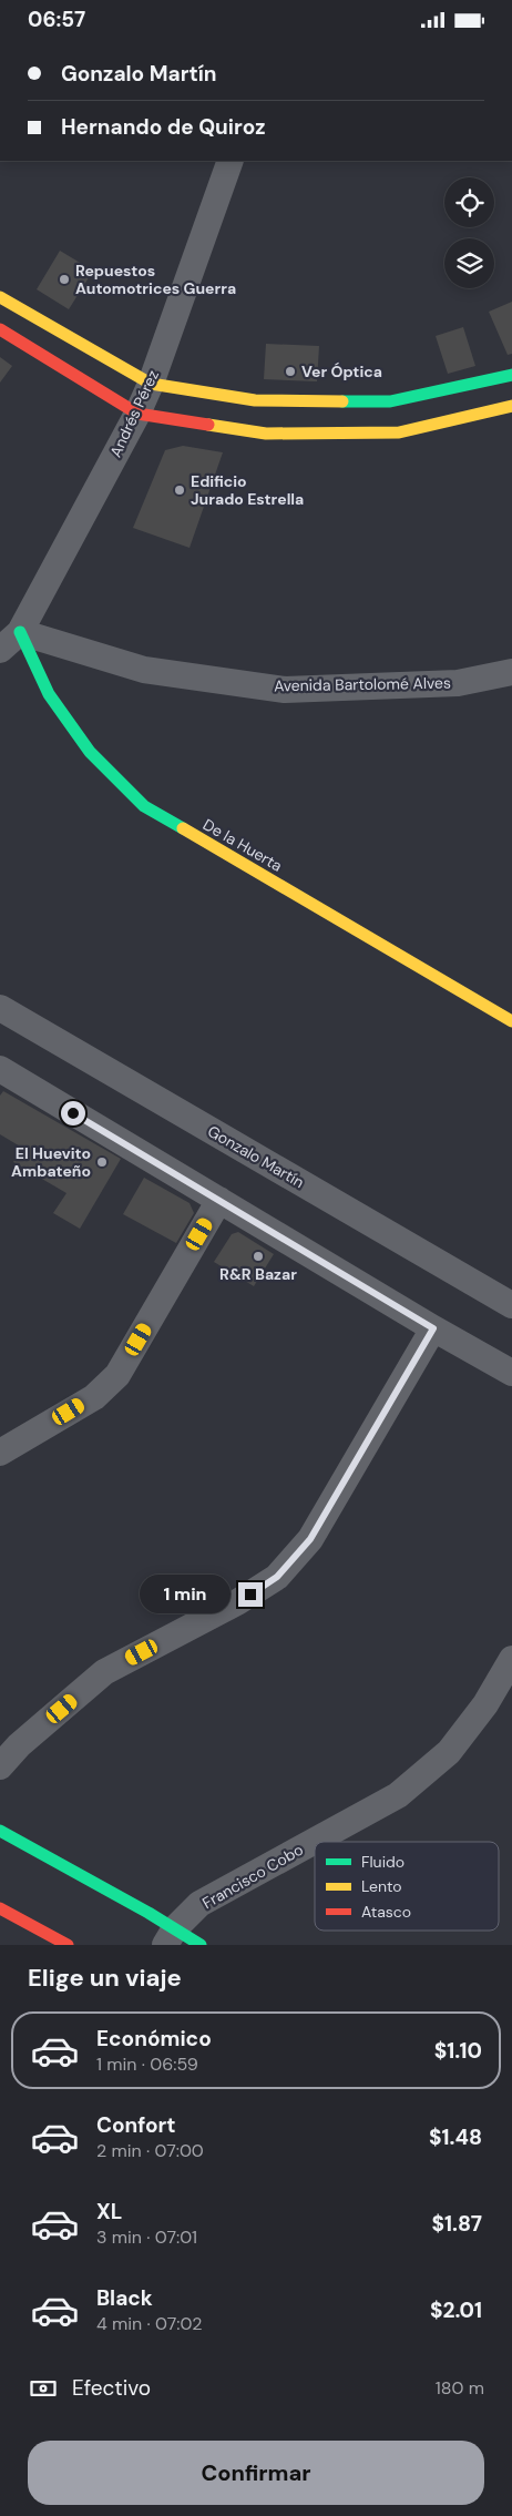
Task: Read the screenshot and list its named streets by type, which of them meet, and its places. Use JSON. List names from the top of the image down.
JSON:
{
  "streets": {
    "street": [
      "Andrés Pérez",
      "Avenida Bartolomé Alves",
      "De la Huerta",
      "Gonzalo Martín",
      "Francisco Cobo"
    ]
  },
  "crossings": [
    ["Andrés Pérez", "Avenida Bartolomé Alves"],
    ["Andrés Pérez", "De la Huerta"],
    ["Avenida Bartolomé Alves", "De la Huerta"]
  ],
  "places": [
    "Repuestos Automotrices Guerra",
    "Ver Óptica",
    "Edificio Jurado Estrella",
    "El Huevito Ambateño",
    "R&R Bazar"
  ],
  "legend": ["Fluido", "Lento", "Atasco"],
  "page": {
    "status": "06:57",
    "banner": ["Gonzalo Martín", "Hernando de Quiroz"],
    "bubble": "1 min",
    "heading": "Elige un viaje",
    "list": [
      {
        "name": "Económico",
        "note": "1 min · 06:59",
        "value": "$1.10"
      },
      {
        "name": "Confort",
        "note": "2 min · 07:00",
        "value": "$1.48"
      },
      {
        "name": "XL",
        "note": "3 min · 07:01",
        "value": "$1.87"
      },
      {
        "name": "Black",
        "note": "4 min · 07:02",
        "value": "$2.01"
      }
    ],
    "pay": ["Efectivo", "180 m"],
    "buttons": "Confirmar"
  }
}
